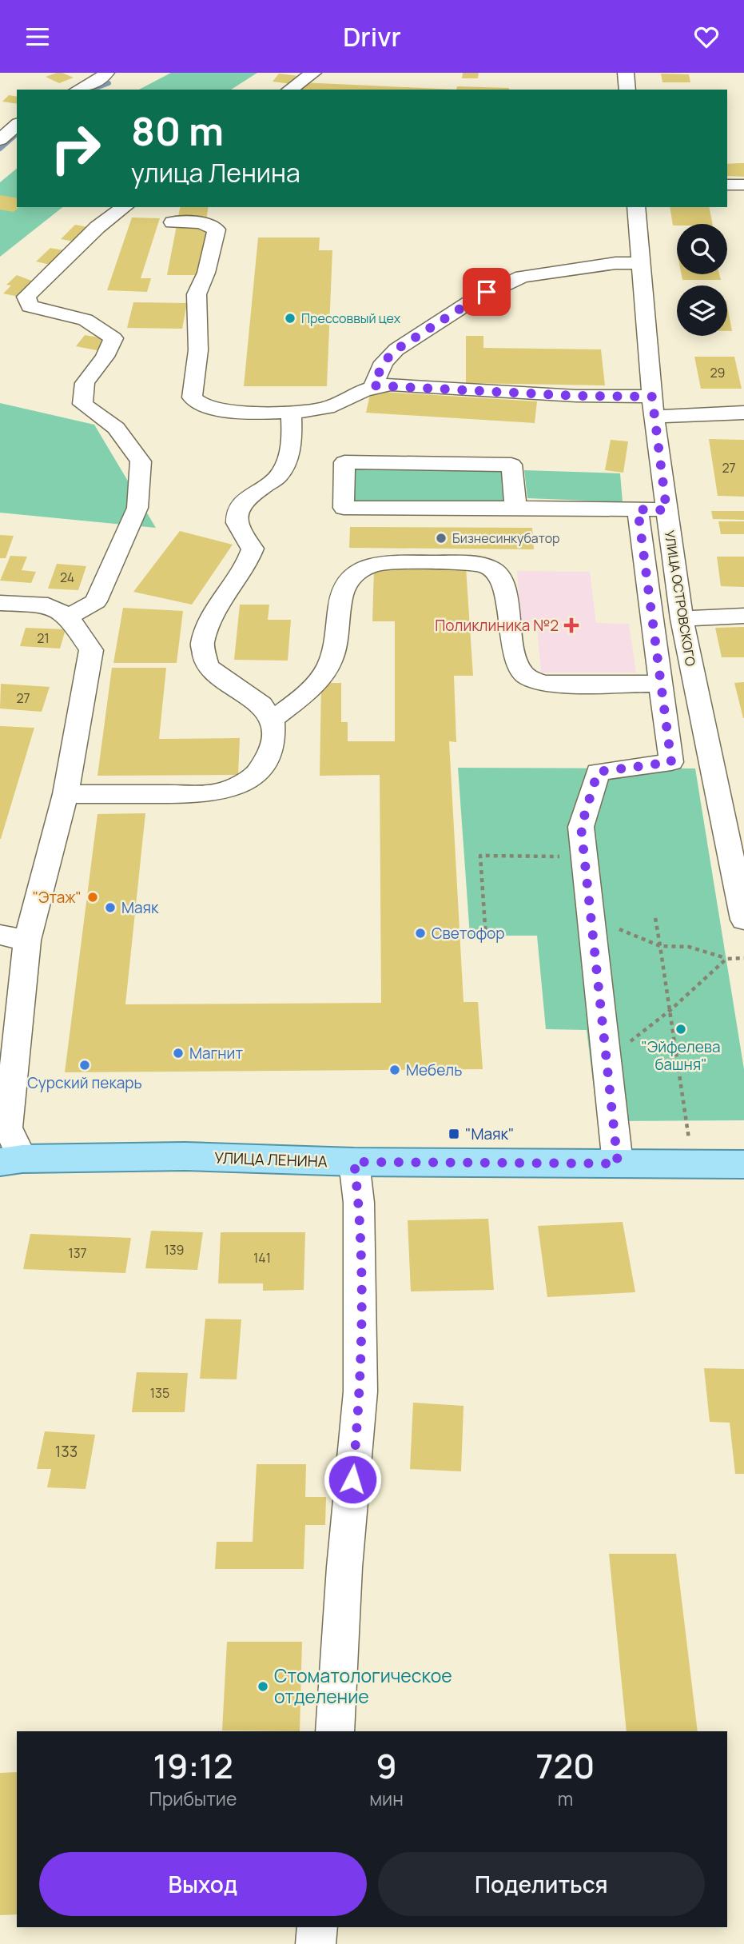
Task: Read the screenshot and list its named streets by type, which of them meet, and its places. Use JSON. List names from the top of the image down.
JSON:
{
  "streets": {
    "main road": ["УЛИЦА ЛЕНИНА"],
    "street": ["УЛИЦА ОСТРОВСКОГО"]
  },
  "places": {
    "other": [
      "Прессоввый цех",
      "Бизнесинкубатор",
      "\"Этаж\"",
      "Maяк",
      "Светофор",
      "\"Эйфелева башня\"",
      "Магнит",
      "Сурский пекарь",
      "Мебель",
      "Стоматологическое отделение"
    ],
    "health": ["Поликлиника №2"],
    "transit": ["\"Маяк\""]
  },
  "house_numbers": [
    "29",
    "27",
    "24",
    "21",
    "27",
    "139",
    "137",
    "141",
    "135",
    "133"
  ],
  "page": {
    "header": "Drivr",
    "turn": ["80 m", "улица Ленина"],
    "eta": [
      "19:12",
      "Прибытие",
      "9",
      "мин",
      "720",
      "m"
    ],
    "buttons": ["Выход", "Поделиться"]
  }
}
